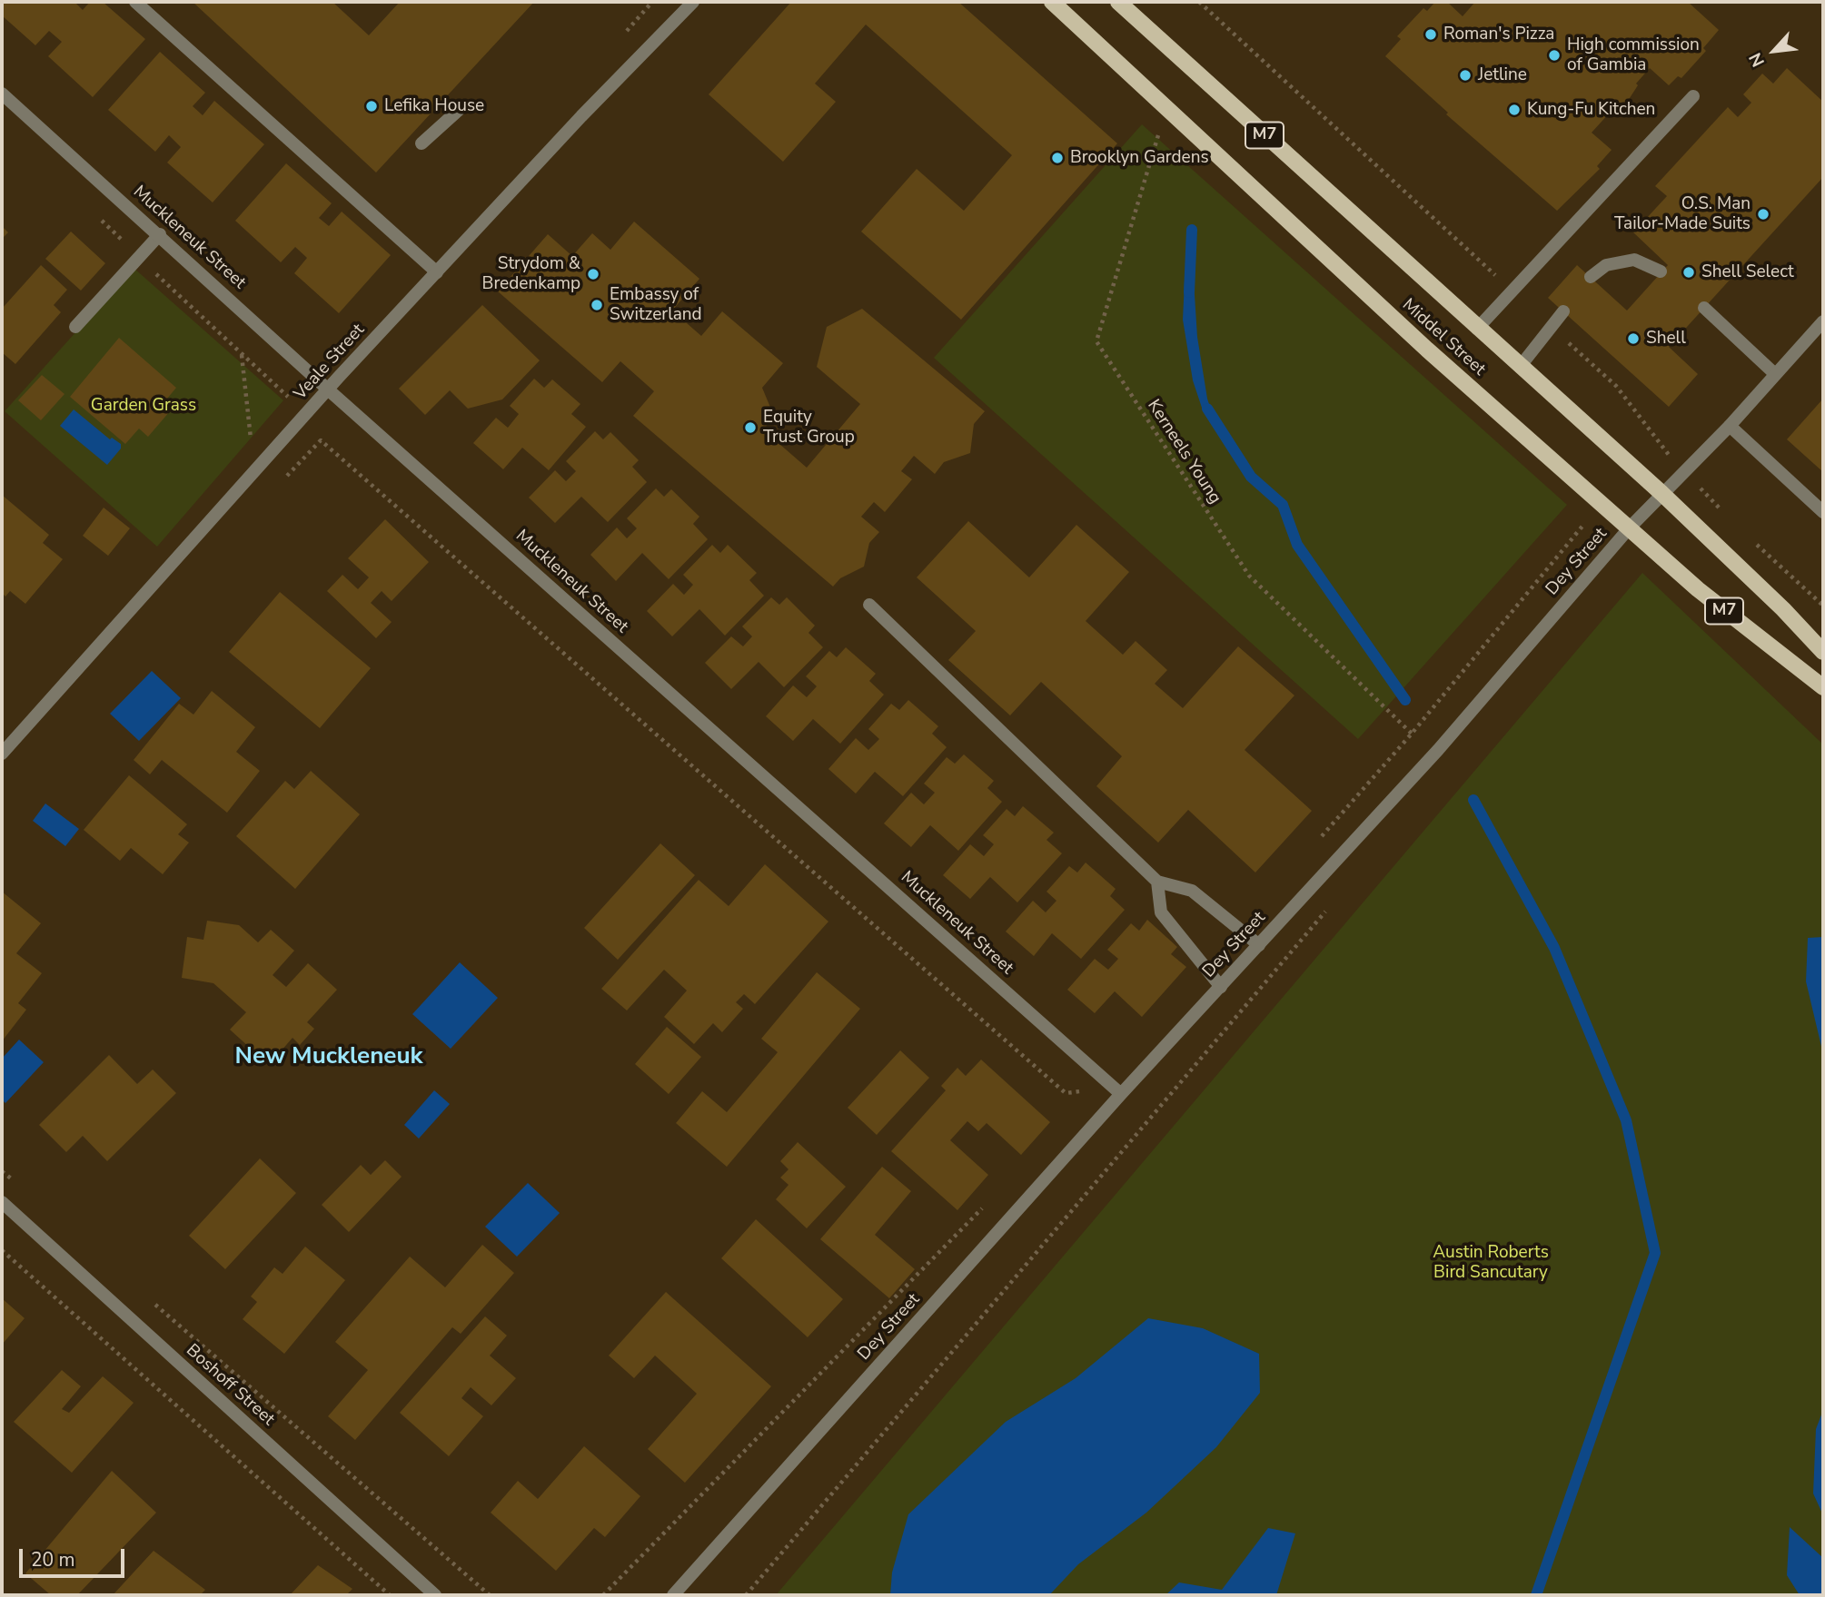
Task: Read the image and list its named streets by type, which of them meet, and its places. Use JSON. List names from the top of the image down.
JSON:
{
  "streets": {
    "main road": ["M7", "Middel Street"],
    "street": [
      "Muckleneuk Street",
      "Veale Street",
      "Dey Street",
      "Boshoff Street"
    ],
    "path": ["Kerneels Young"]
  },
  "crossings": [
    ["Muckleneuk Street", "Veale Street"],
    ["Muckleneuk Street", "Dey Street"],
    ["Middel Street", "Dey Street"]
  ],
  "districts": ["New Muckleneuk"],
  "parks": ["Garden Grass", "Austin Roberts Bird Sancutary"],
  "places": [
    "Roman's Pizza",
    "High commission of Gambia",
    "Jetline",
    "Lefika House",
    "Kung-Fu Kitchen",
    "Brooklyn Gardens",
    "O.S. Man Tailor-Made Suits",
    "Shell Select",
    "Strydom & Bredenkamp",
    "Embassy of Switzerland",
    "Shell",
    "Equity Trust Group"
  ],
  "scale_bar": "20 m",
  "north": "bottom left"
}
